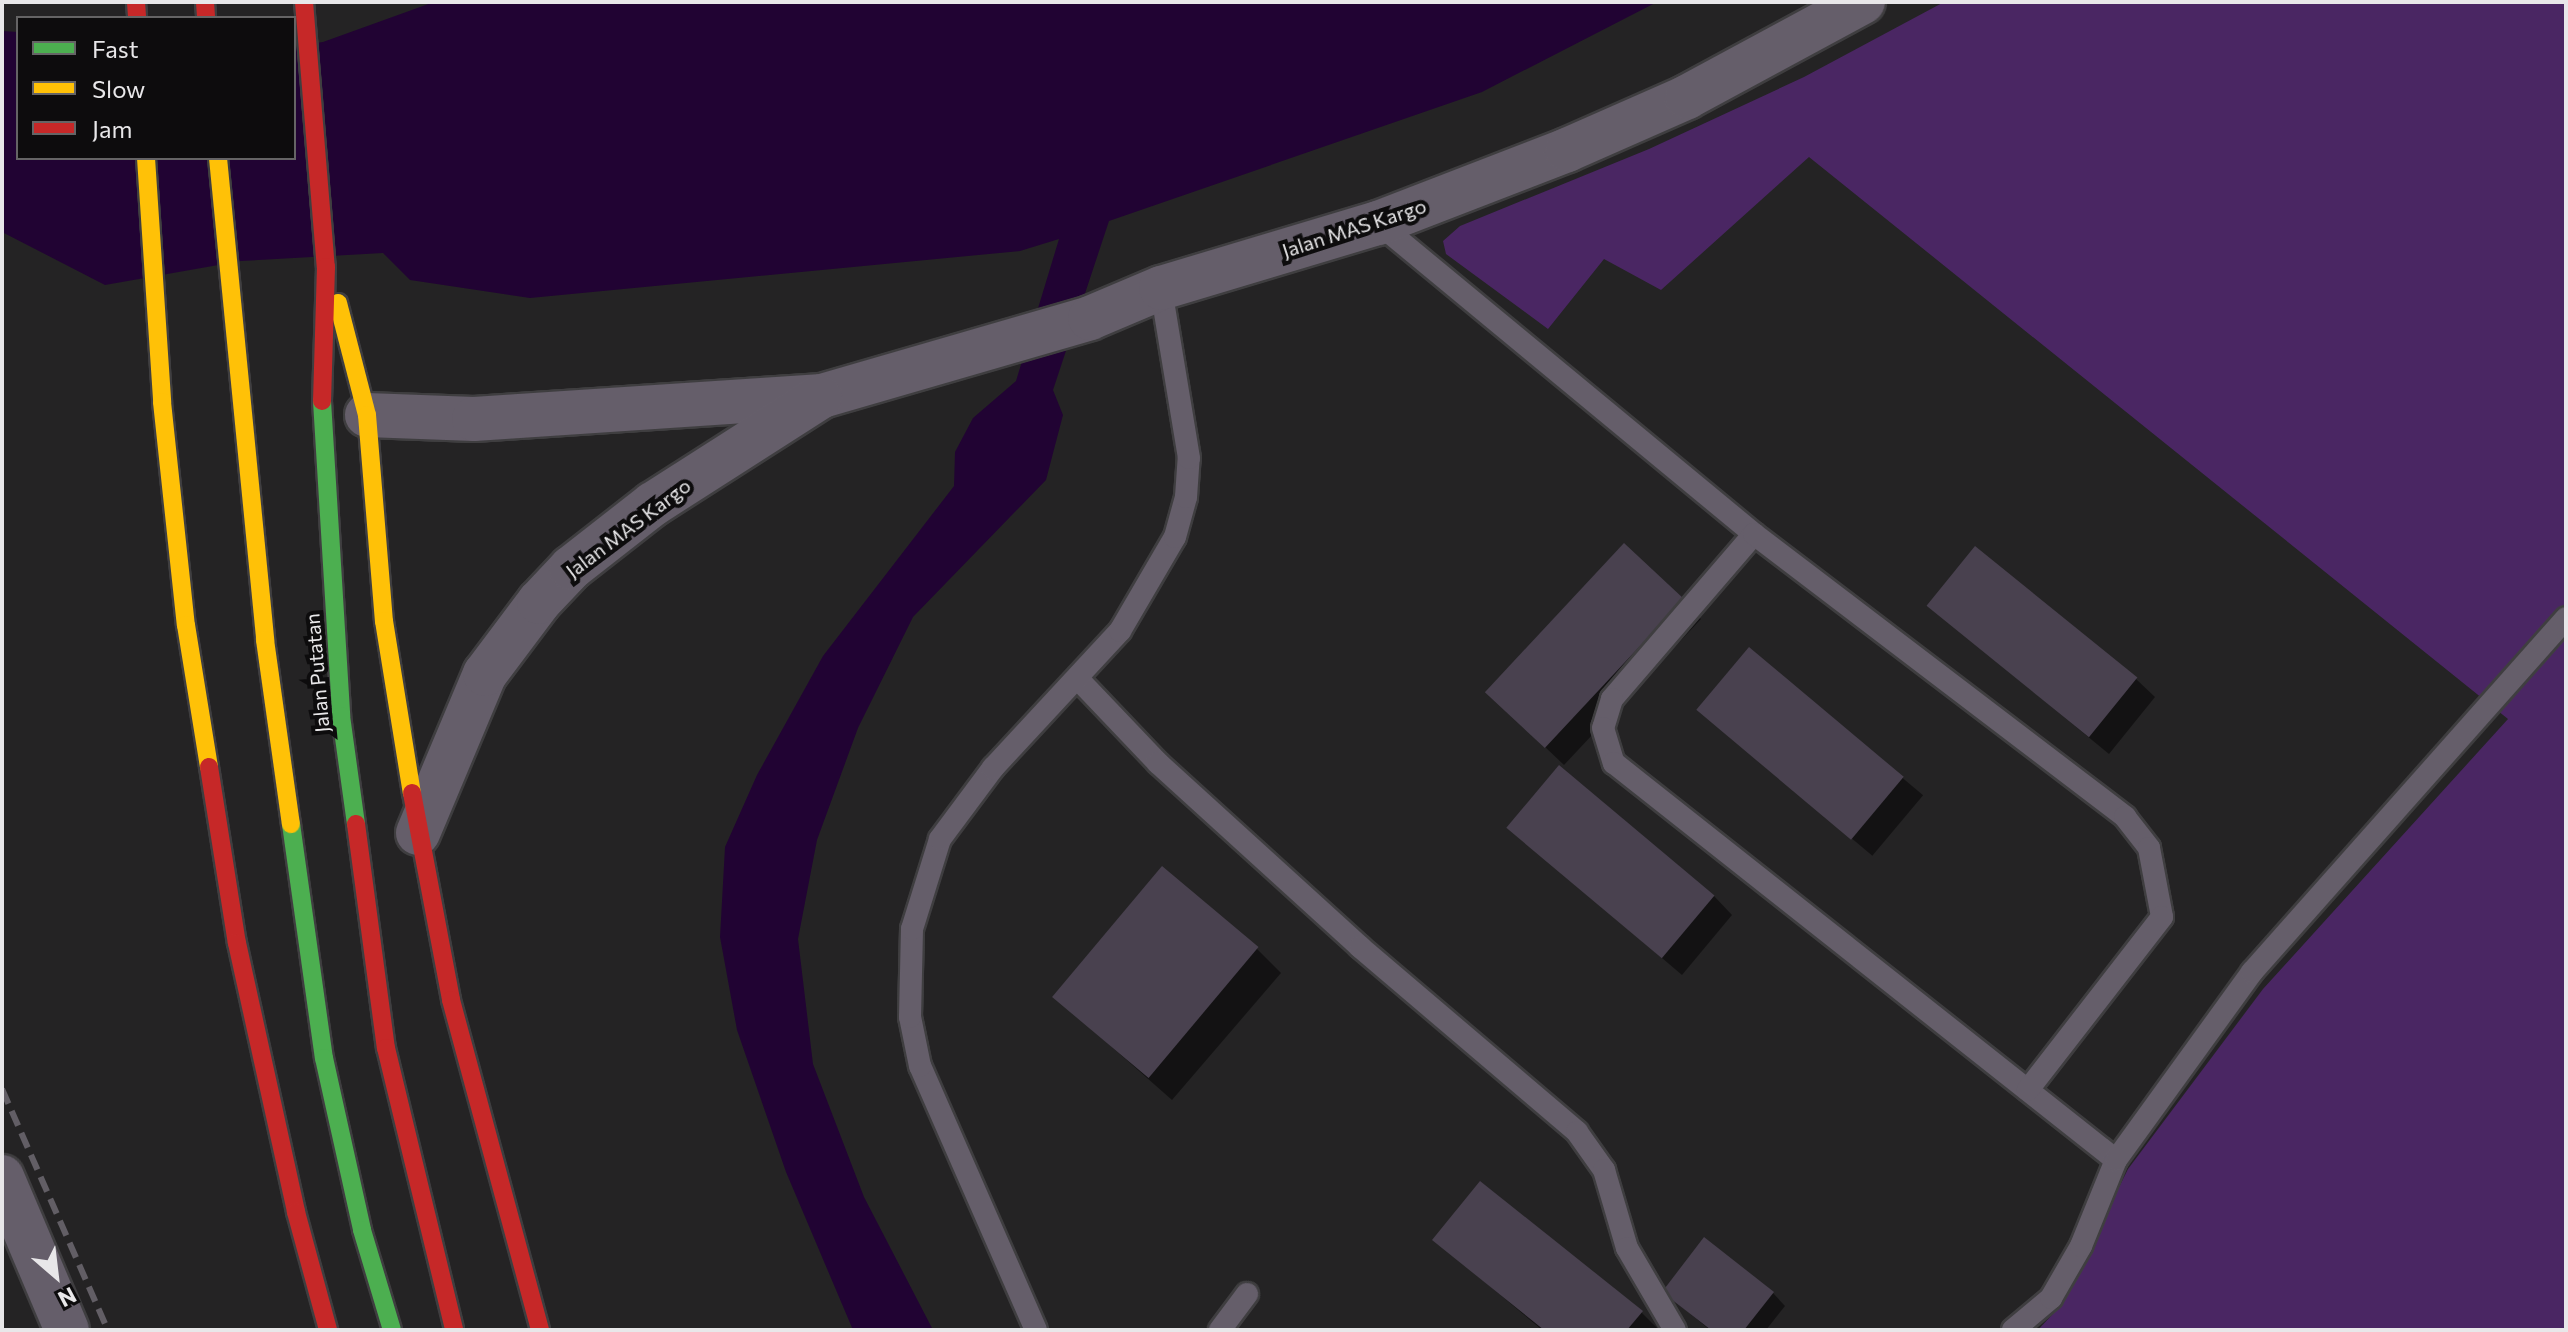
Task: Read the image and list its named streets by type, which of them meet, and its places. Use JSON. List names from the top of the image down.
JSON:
{
  "streets": {
    "highway": ["Jalan Putatan"],
    "street": ["Jalan MAS Kargo"]
  },
  "legend": ["Fast", "Slow", "Jam"],
  "north": "bottom right"
}
